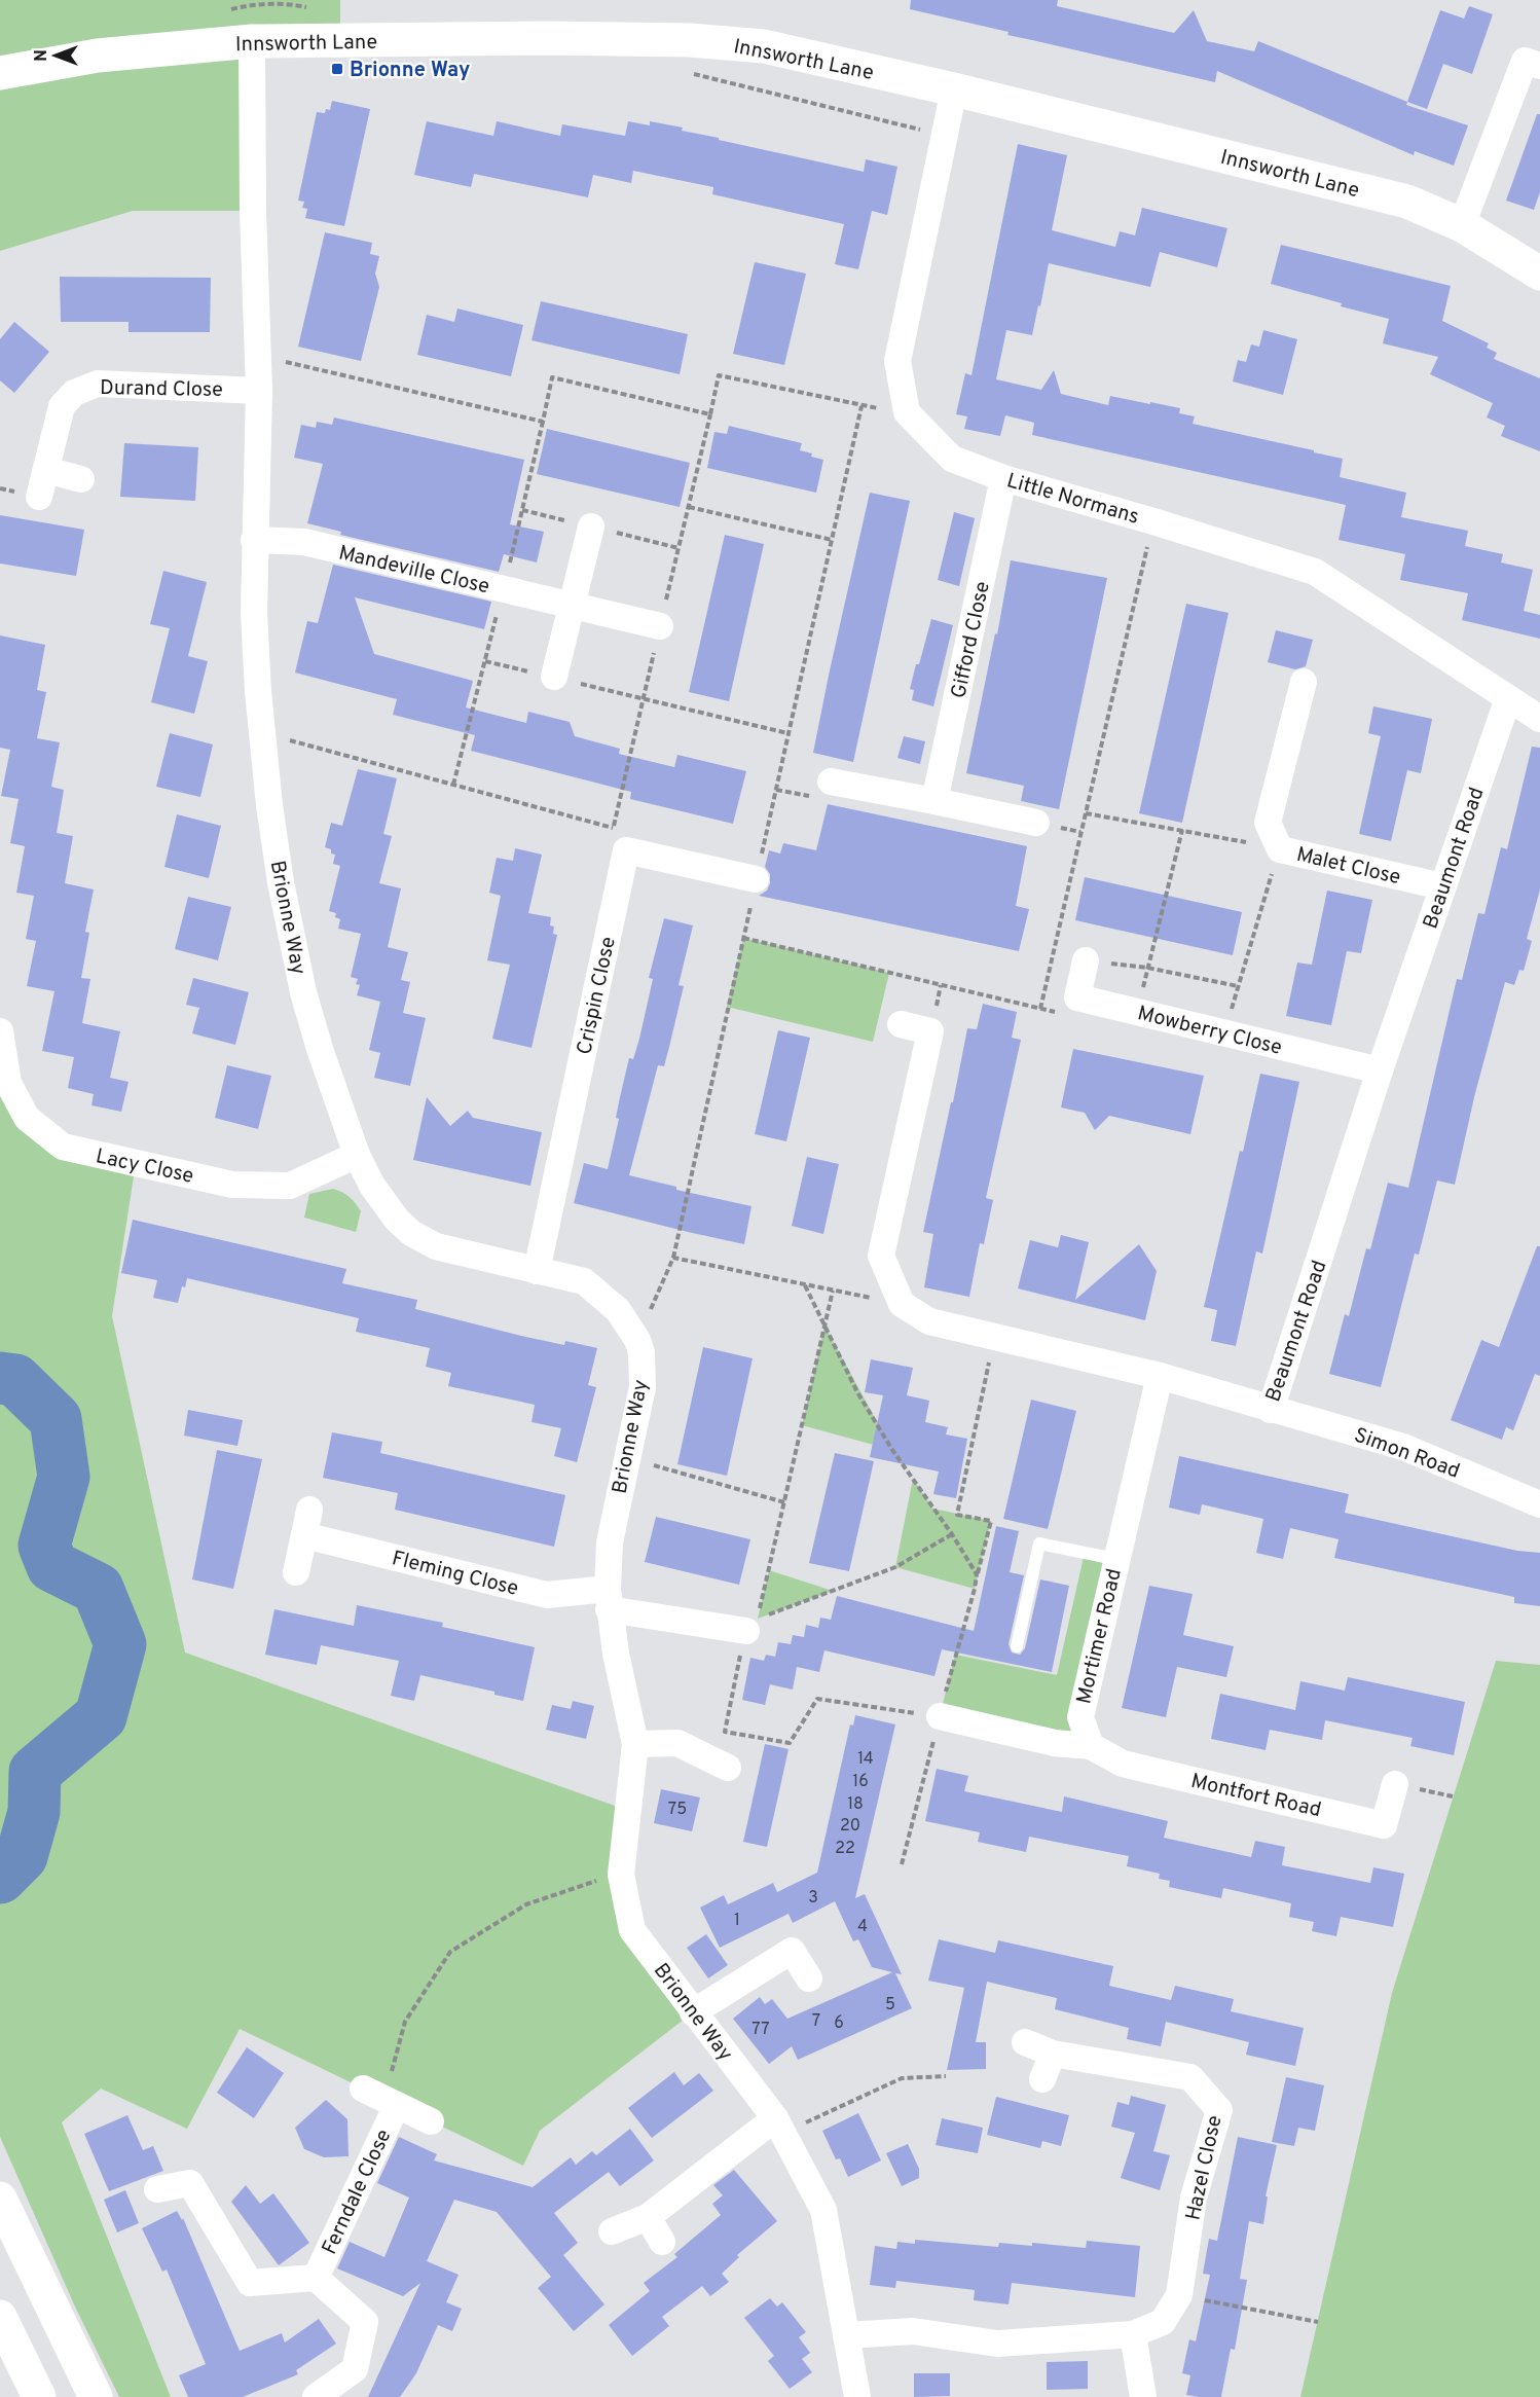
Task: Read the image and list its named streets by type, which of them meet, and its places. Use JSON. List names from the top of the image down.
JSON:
{
  "streets": {
    "main road": ["Innsworth Lane"],
    "street": [
      "Durand Close",
      "Little Normans",
      "Mandeville Close",
      "Gifford Close",
      "Beaumont Road",
      "Malet Close",
      "Brionne Way",
      "Crispin Close",
      "Mowberry Close",
      "Lacy Close",
      "Simon Road",
      "Fleming Close",
      "Mortimer Road",
      "Montfort Road",
      "Hazel Close",
      "Ferndale Close"
    ]
  },
  "crossings": [
    ["Innsworth Lane", "Brionne Way"],
    ["Durand Close", "Brionne Way"],
    ["Little Normans", "Gifford Close"],
    ["Little Normans", "Beaumont Road"],
    ["Mandeville Close", "Brionne Way"],
    ["Beaumont Road", "Malet Close"],
    ["Beaumont Road", "Mowberry Close"],
    ["Beaumont Road", "Simon Road"],
    ["Beaumont Road", "Mortimer Road"],
    ["Brionne Way", "Crispin Close"],
    ["Brionne Way", "Lacy Close"],
    ["Brionne Way", "Fleming Close"],
    ["Mortimer Road", "Montfort Road"]
  ],
  "places": {
    "transit": ["Brionne Way"]
  },
  "house_numbers": [
    "14",
    "16",
    "18",
    "75",
    "20",
    "22",
    "3",
    "1",
    "4",
    "5",
    "7",
    "6",
    "77"
  ],
  "north": "left"
}
